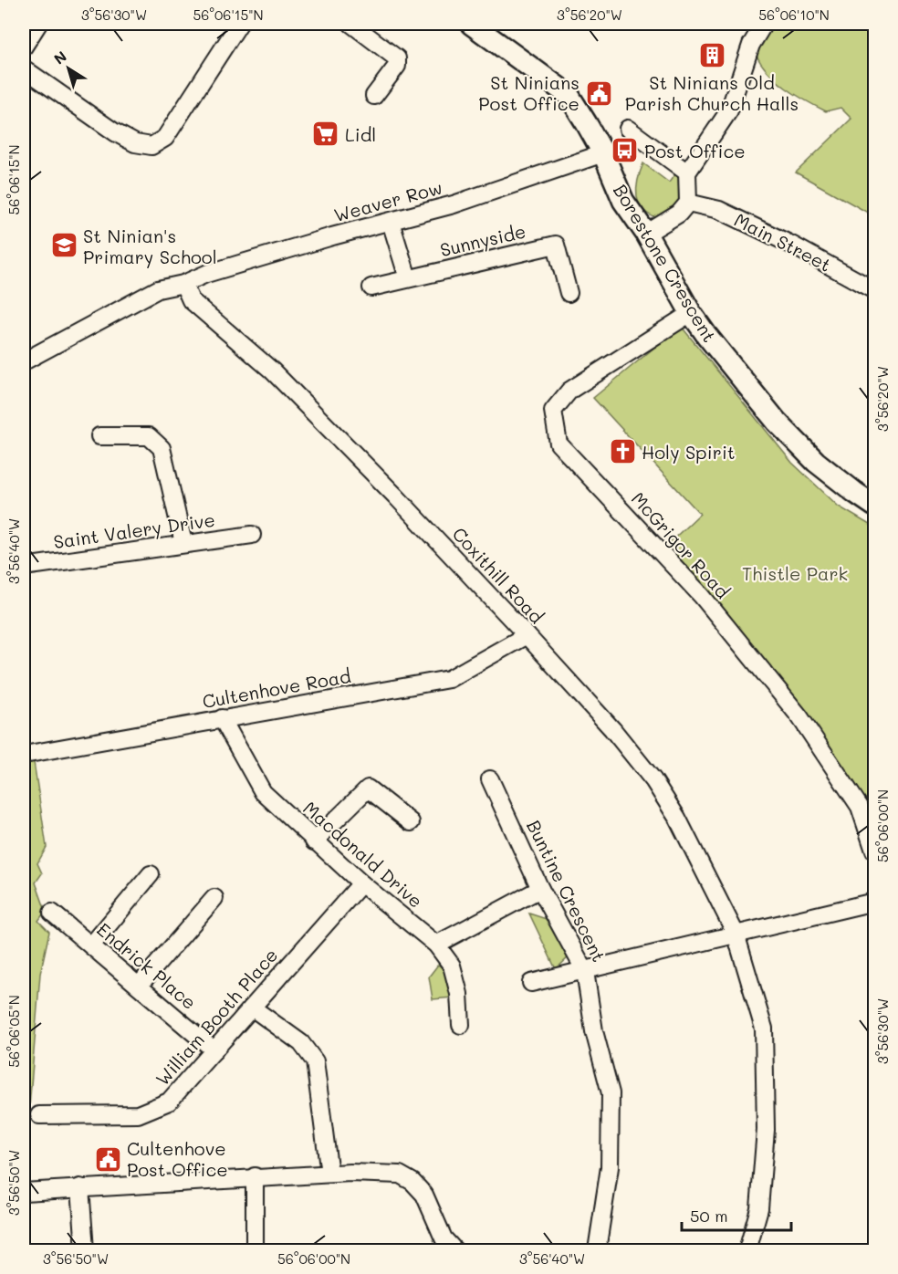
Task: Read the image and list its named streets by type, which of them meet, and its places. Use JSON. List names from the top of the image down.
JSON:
{
  "streets": {
    "main road": ["Borestone Crescent"],
    "street": [
      "Weaver Row",
      "Sunnyside",
      "Main Street",
      "Saint Valery Drive",
      "McGrigor Road",
      "Coxithill Road",
      "Cultenhove Road",
      "Macdonald Drive",
      "Buntine Crescent",
      "Endrick Place",
      "William Booth Place"
    ]
  },
  "crossings": [
    ["Weaver Row", "Borestone Crescent"],
    ["Weaver Row", "Coxithill Road"],
    ["Borestone Crescent", "McGrigor Road"],
    ["Coxithill Road", "Cultenhove Road"],
    ["Cultenhove Road", "Macdonald Drive"],
    ["Macdonald Drive", "William Booth Place"],
    ["Endrick Place", "William Booth Place"]
  ],
  "parks": ["Thistle Park"],
  "places": {
    "building": ["St Ninians Old Parish Church Halls"],
    "public building": ["St Ninians Post Office", "Cultenhove Post Office"],
    "supermarket": ["Lidl"],
    "bus stop": ["Post Office"],
    "school or university": ["St Ninian's Primary School"],
    "church": ["Holy Spirit"]
  },
  "scale_bar": "50 m",
  "north": "top left",
  "coordinates": [
    "3°56'30\"W",
    "56°06'15\"N",
    "3°56'20\"W",
    "56°06'10\"N",
    "3°56'40\"W",
    "56°06'00\"N",
    "56°06'05\"N",
    "3°56'50\"W"
  ]
}
